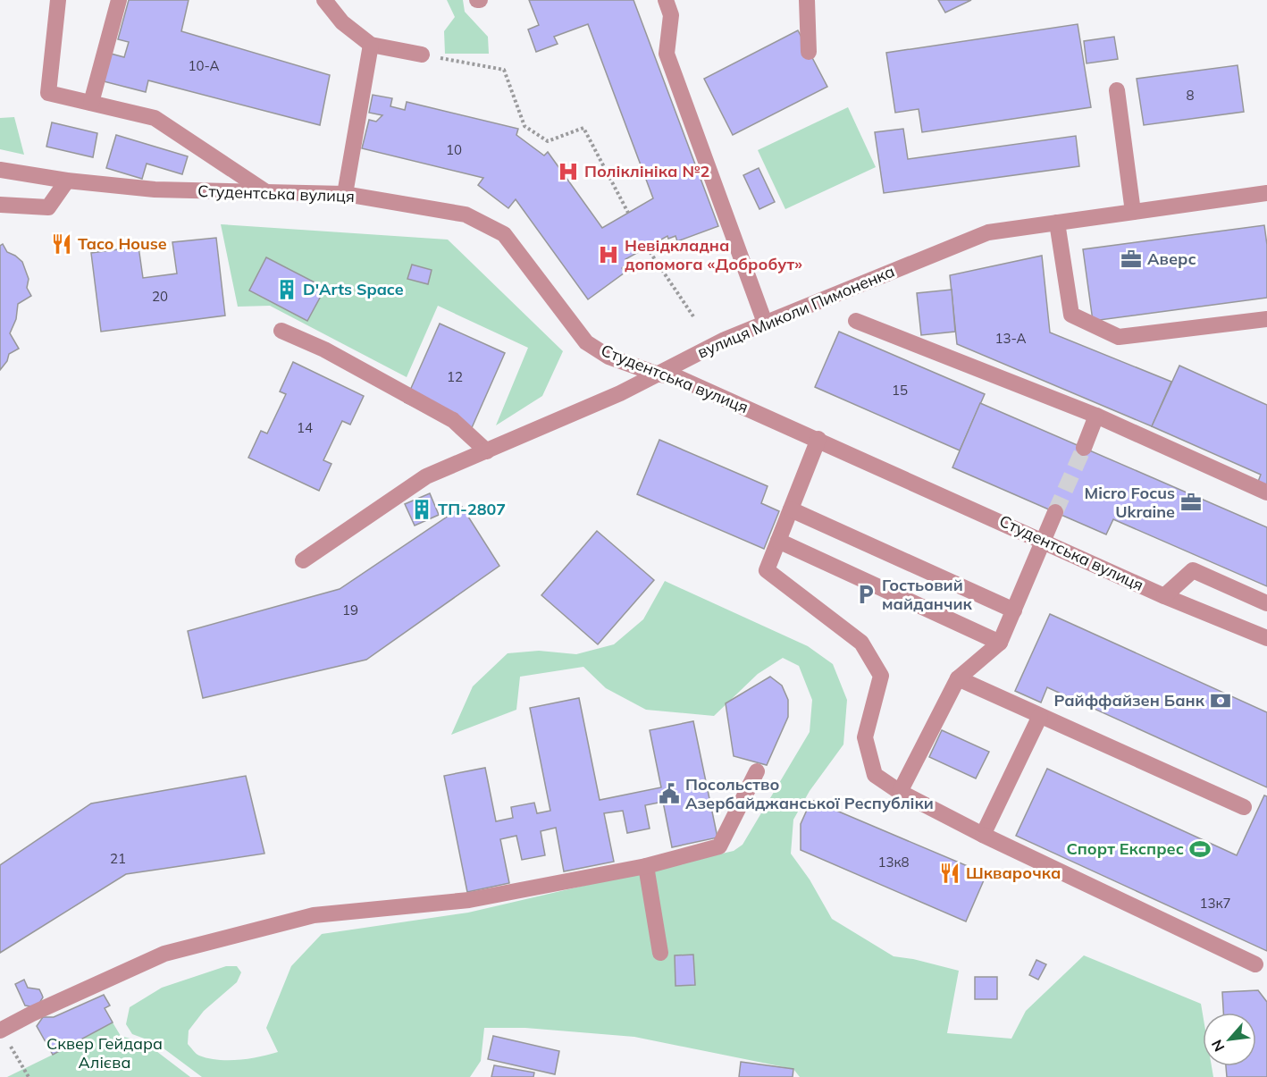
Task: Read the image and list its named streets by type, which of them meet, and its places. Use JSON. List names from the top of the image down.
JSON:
{
  "streets": {
    "street": ["Студентська вулиця", "вулиця Миколи Пимоненка"]
  },
  "crossings": [
    ["Студентська вулиця", "вулиця Миколи Пимоненка"]
  ],
  "parks": ["Сквер Гейдара Алієва"],
  "places": {
    "hospital": ["Поліклініка №2", "Невідкладна допомога «Добробут»"],
    "restaurant": ["Taco House", "Шкварочка"],
    "office": ["Аверс", "Micro Focus Ukraine"],
    "building": ["D'Arts Space", "ТП-2807"],
    "parking": ["Гостьовий майданчик"],
    "bank": ["Райффайзен Банк"],
    "public building": ["Посольство Азербайджанської Республіки"],
    "sports": ["Спорт Експрес"]
  },
  "house_numbers": [
    "10-А",
    "8",
    "10",
    "20",
    "13-А",
    "12",
    "15",
    "14",
    "19",
    "21",
    "13к8",
    "13к7"
  ],
  "north": "bottom left"
}
